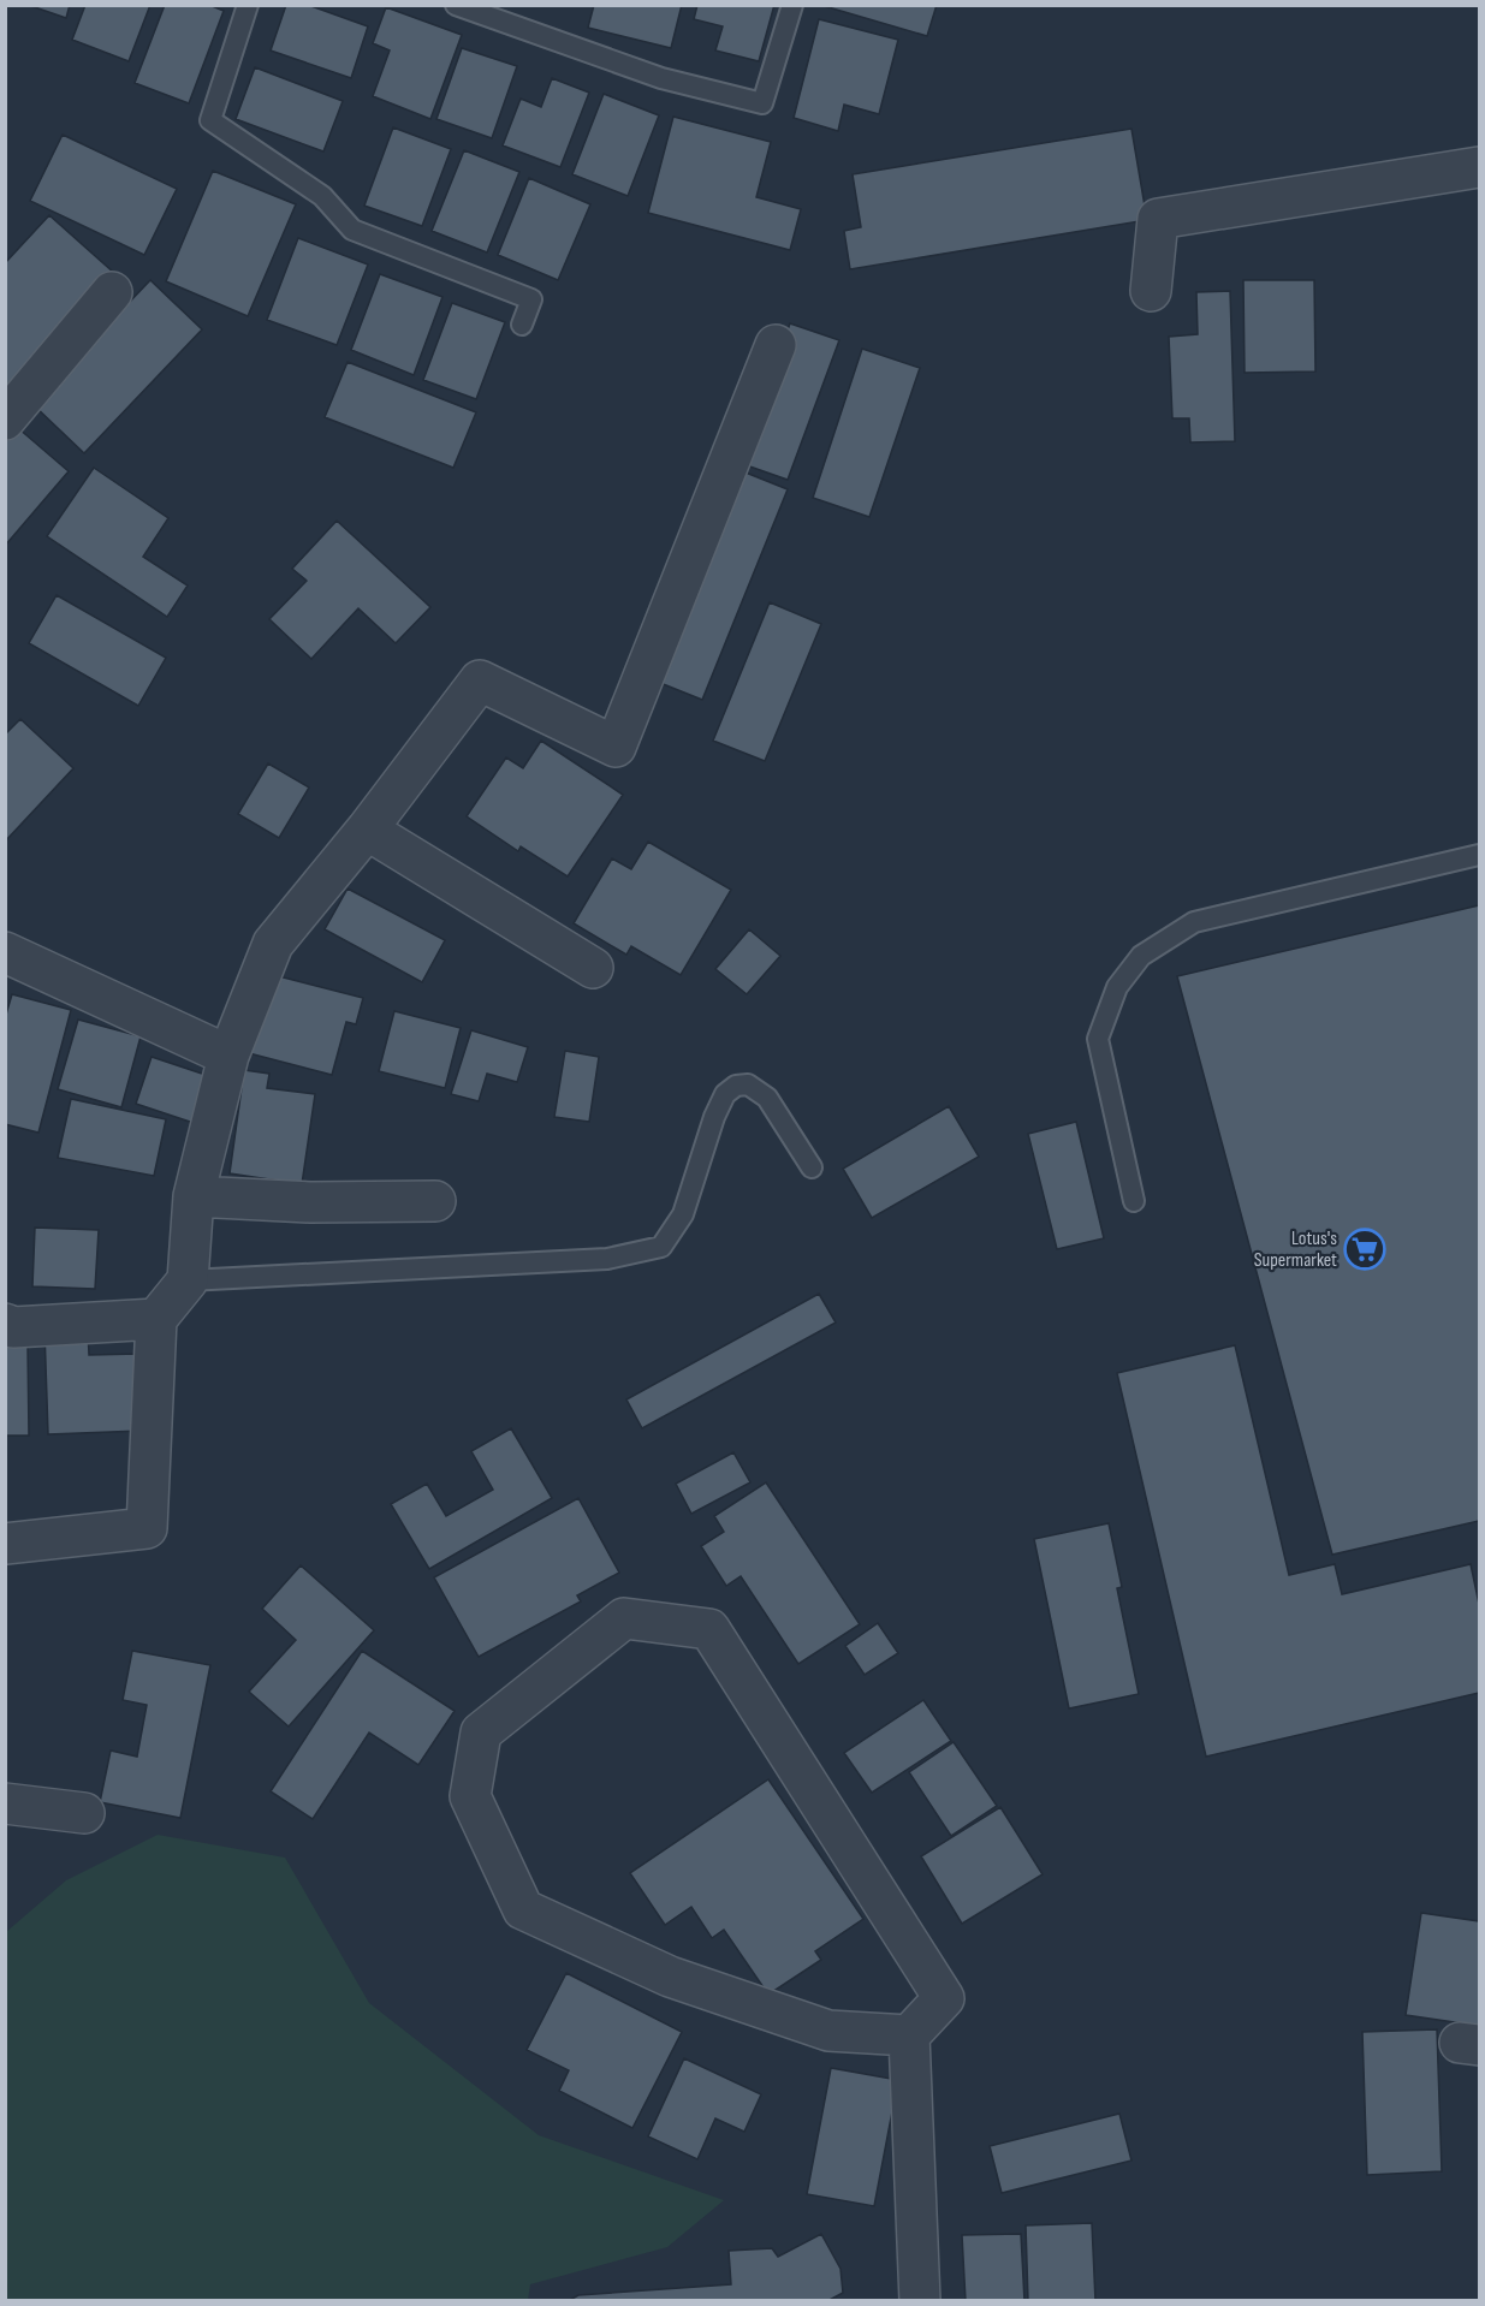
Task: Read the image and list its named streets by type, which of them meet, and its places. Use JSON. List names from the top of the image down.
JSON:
{
  "places": {
    "supermarket": ["Lotus's Supermarket"]
  }
}
